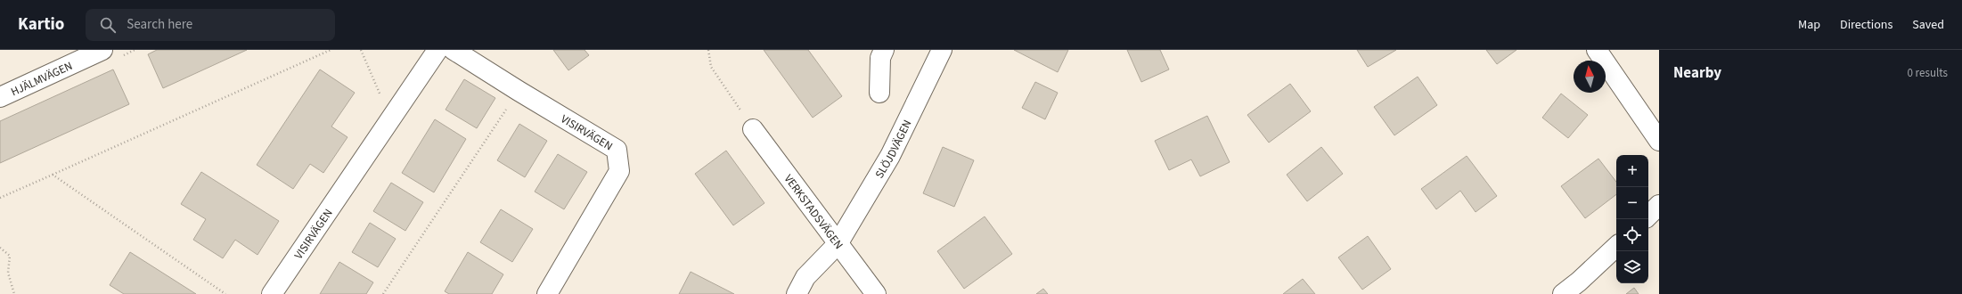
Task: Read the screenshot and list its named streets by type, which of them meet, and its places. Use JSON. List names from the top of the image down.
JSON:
{
  "streets": {
    "street": [
      "HJÄLMVÄGEN",
      "VISIRVÄGEN",
      "SLÖJDVÄGEN",
      "VERKSTADSVÄGEN"
    ]
  },
  "crossings": [
    ["SLÖJDVÄGEN", "VERKSTADSVÄGEN"]
  ],
  "north": "top",
  "page": {
    "header": "Kartio",
    "search": "Search here",
    "nav": ["Map", "Directions", "Saved"],
    "heading": ["Nearby", "0 results"],
    "map_buttons": ["+", "−"]
  }
}
